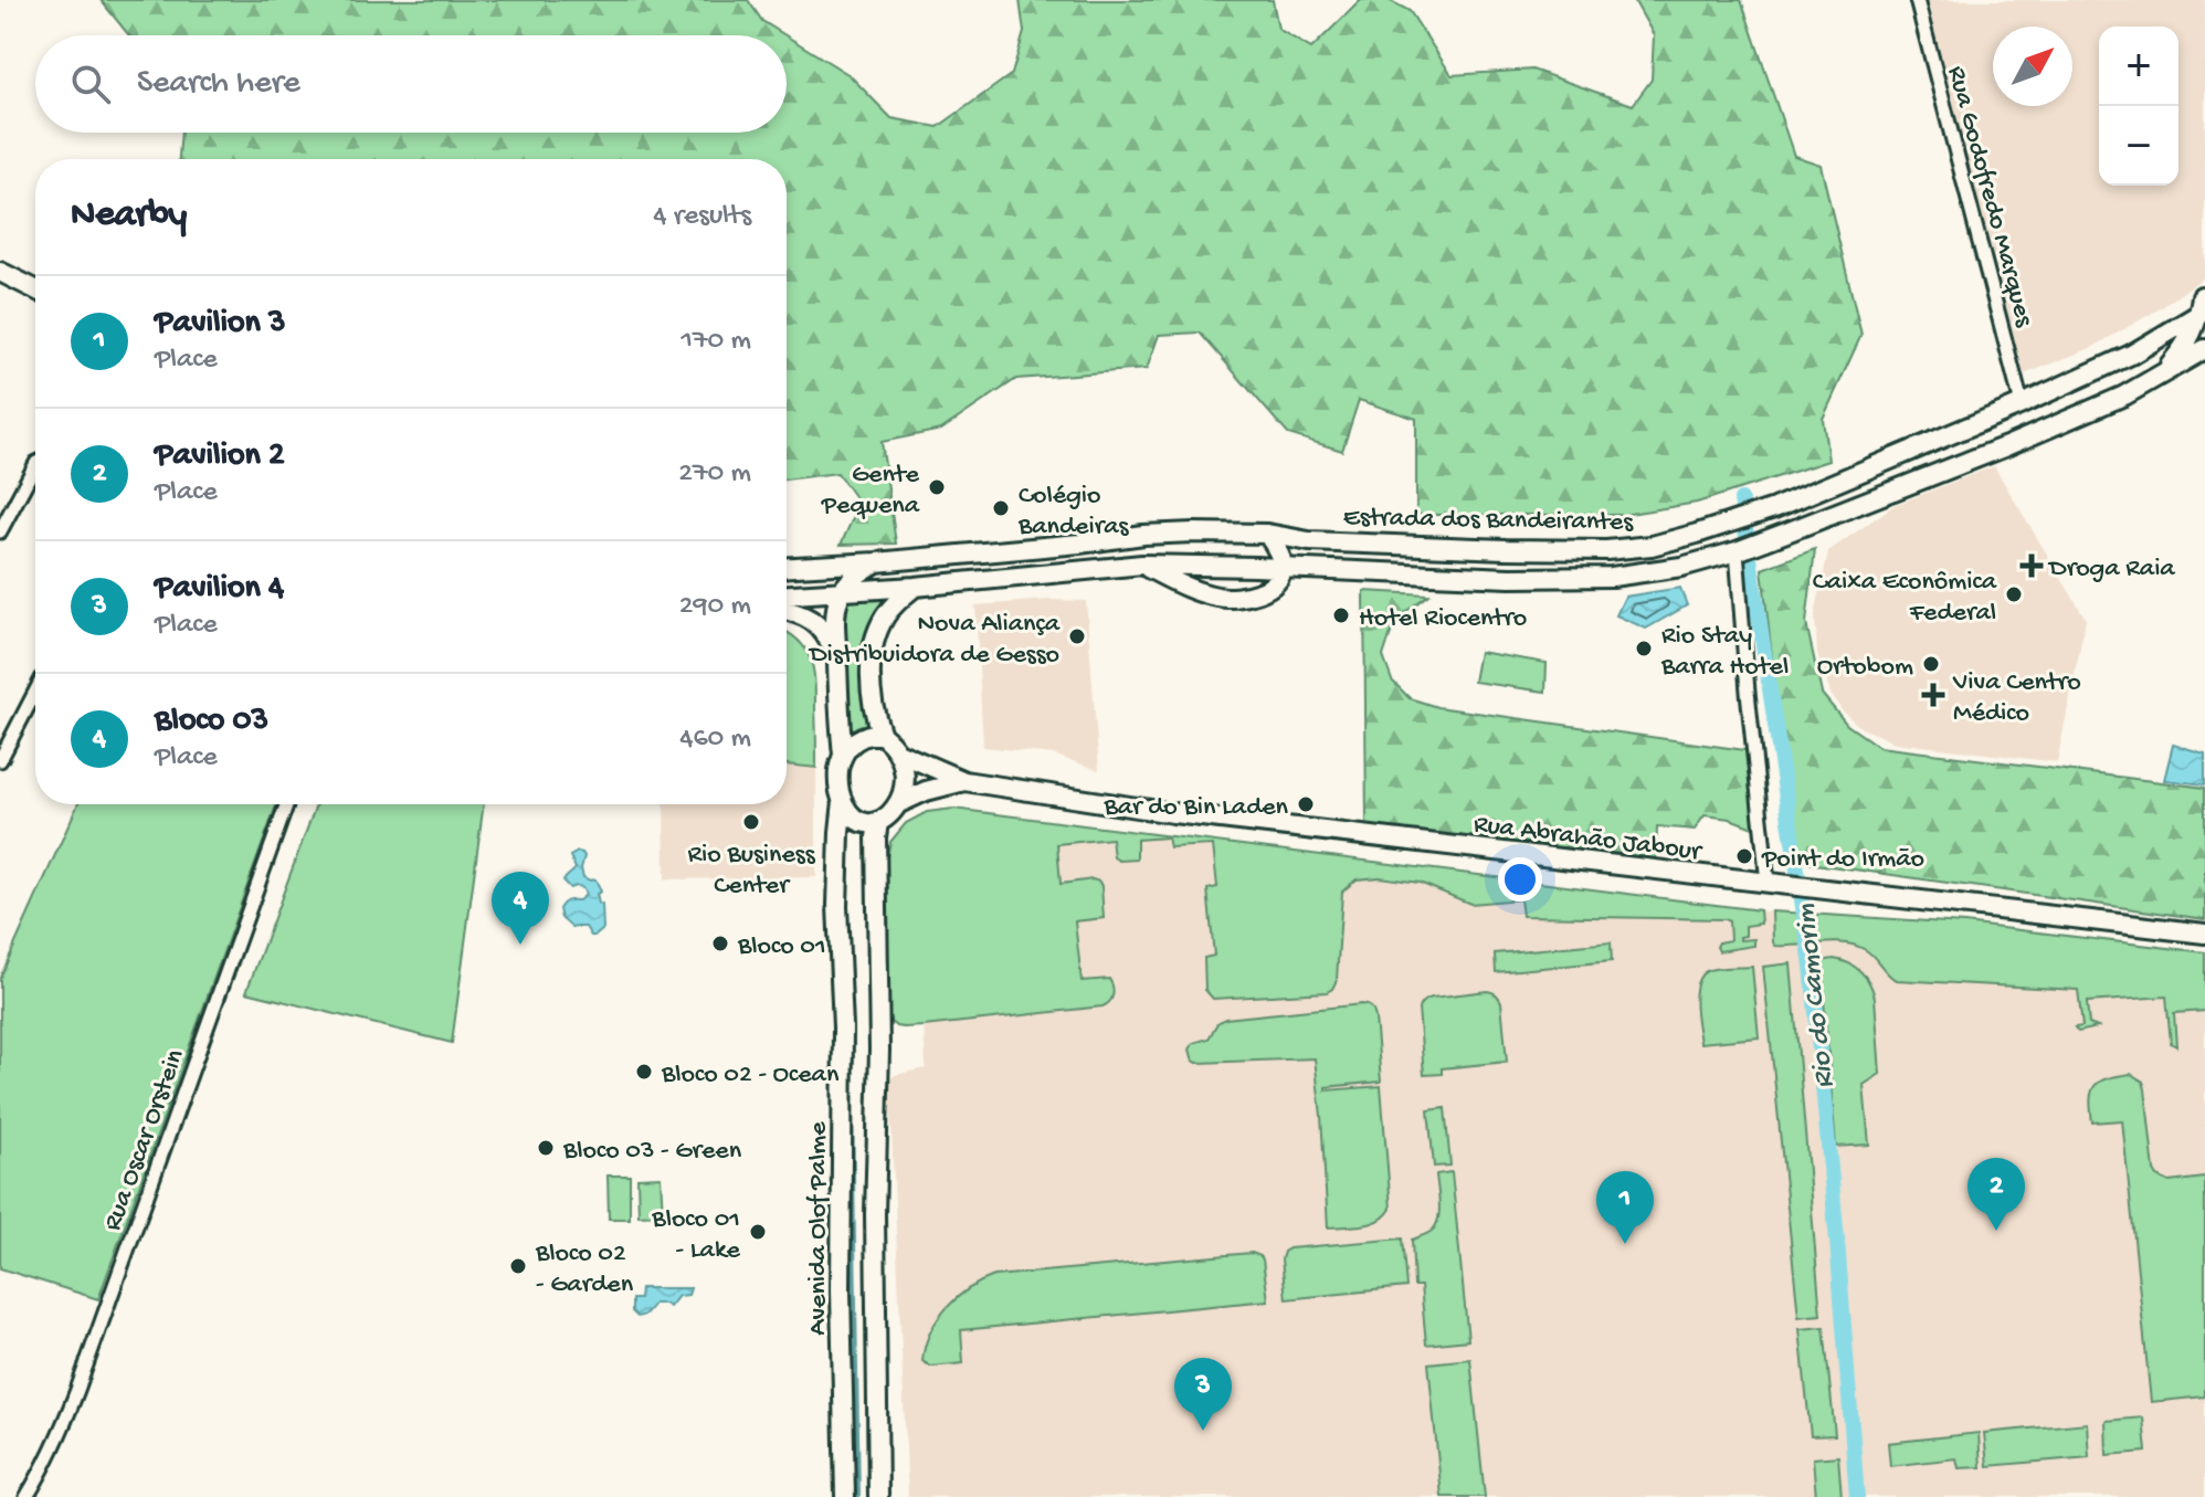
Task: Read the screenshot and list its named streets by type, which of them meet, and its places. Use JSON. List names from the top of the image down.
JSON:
{
  "streets": {
    "street": [
      "Rua Godofredo Marques",
      "Estrada dos Bandeirantes",
      "Rua Abrahão Jabour",
      "Rua Oscar Orstein",
      "Avenida Olof Palme"
    ]
  },
  "crossings": [
    ["Rua Godofredo Marques", "Estrada dos Bandeirantes"],
    ["Rua Abrahão Jabour", "Avenida Olof Palme"]
  ],
  "water": ["Rio do Camorim"],
  "places": {
    "other": [
      "Gente Pequena",
      "Colégio Bandeiras",
      "Caixa Econômica Federal",
      "Hotel Riocentro",
      "Nova Aliança Distribuidora de Gesso",
      "Rio Stay Barra Hotel",
      "Ortobom",
      "Bar do Bin Laden",
      "Rio Business Center",
      "Point do Irmão",
      "Bloco 01",
      "Bloco 02 - Ocean",
      "Bloco 03 - Green",
      "Bloco 01 - Lake",
      "Bloco 02 - Garden"
    ],
    "health": ["Droga Raia", "Viva Centro Médico"]
  },
  "north": "top right",
  "page": {
    "map_buttons": ["+", "−"],
    "search": "Search here",
    "heading": ["Nearby", "4 results"],
    "list": [
      {
        "mark": "1",
        "name": "Pavilion 3",
        "note": "Place",
        "value": "170 m"
      },
      {
        "mark": "2",
        "name": "Pavilion 2",
        "note": "Place",
        "value": "270 m"
      },
      {
        "mark": "3",
        "name": "Pavilion 4",
        "note": "Place",
        "value": "290 m"
      },
      {
        "mark": "4",
        "name": "Bloco 03",
        "note": "Place",
        "value": "460 m"
      }
    ],
    "pins": [
      "4",
      "2",
      "1",
      "3"
    ]
  }
}
